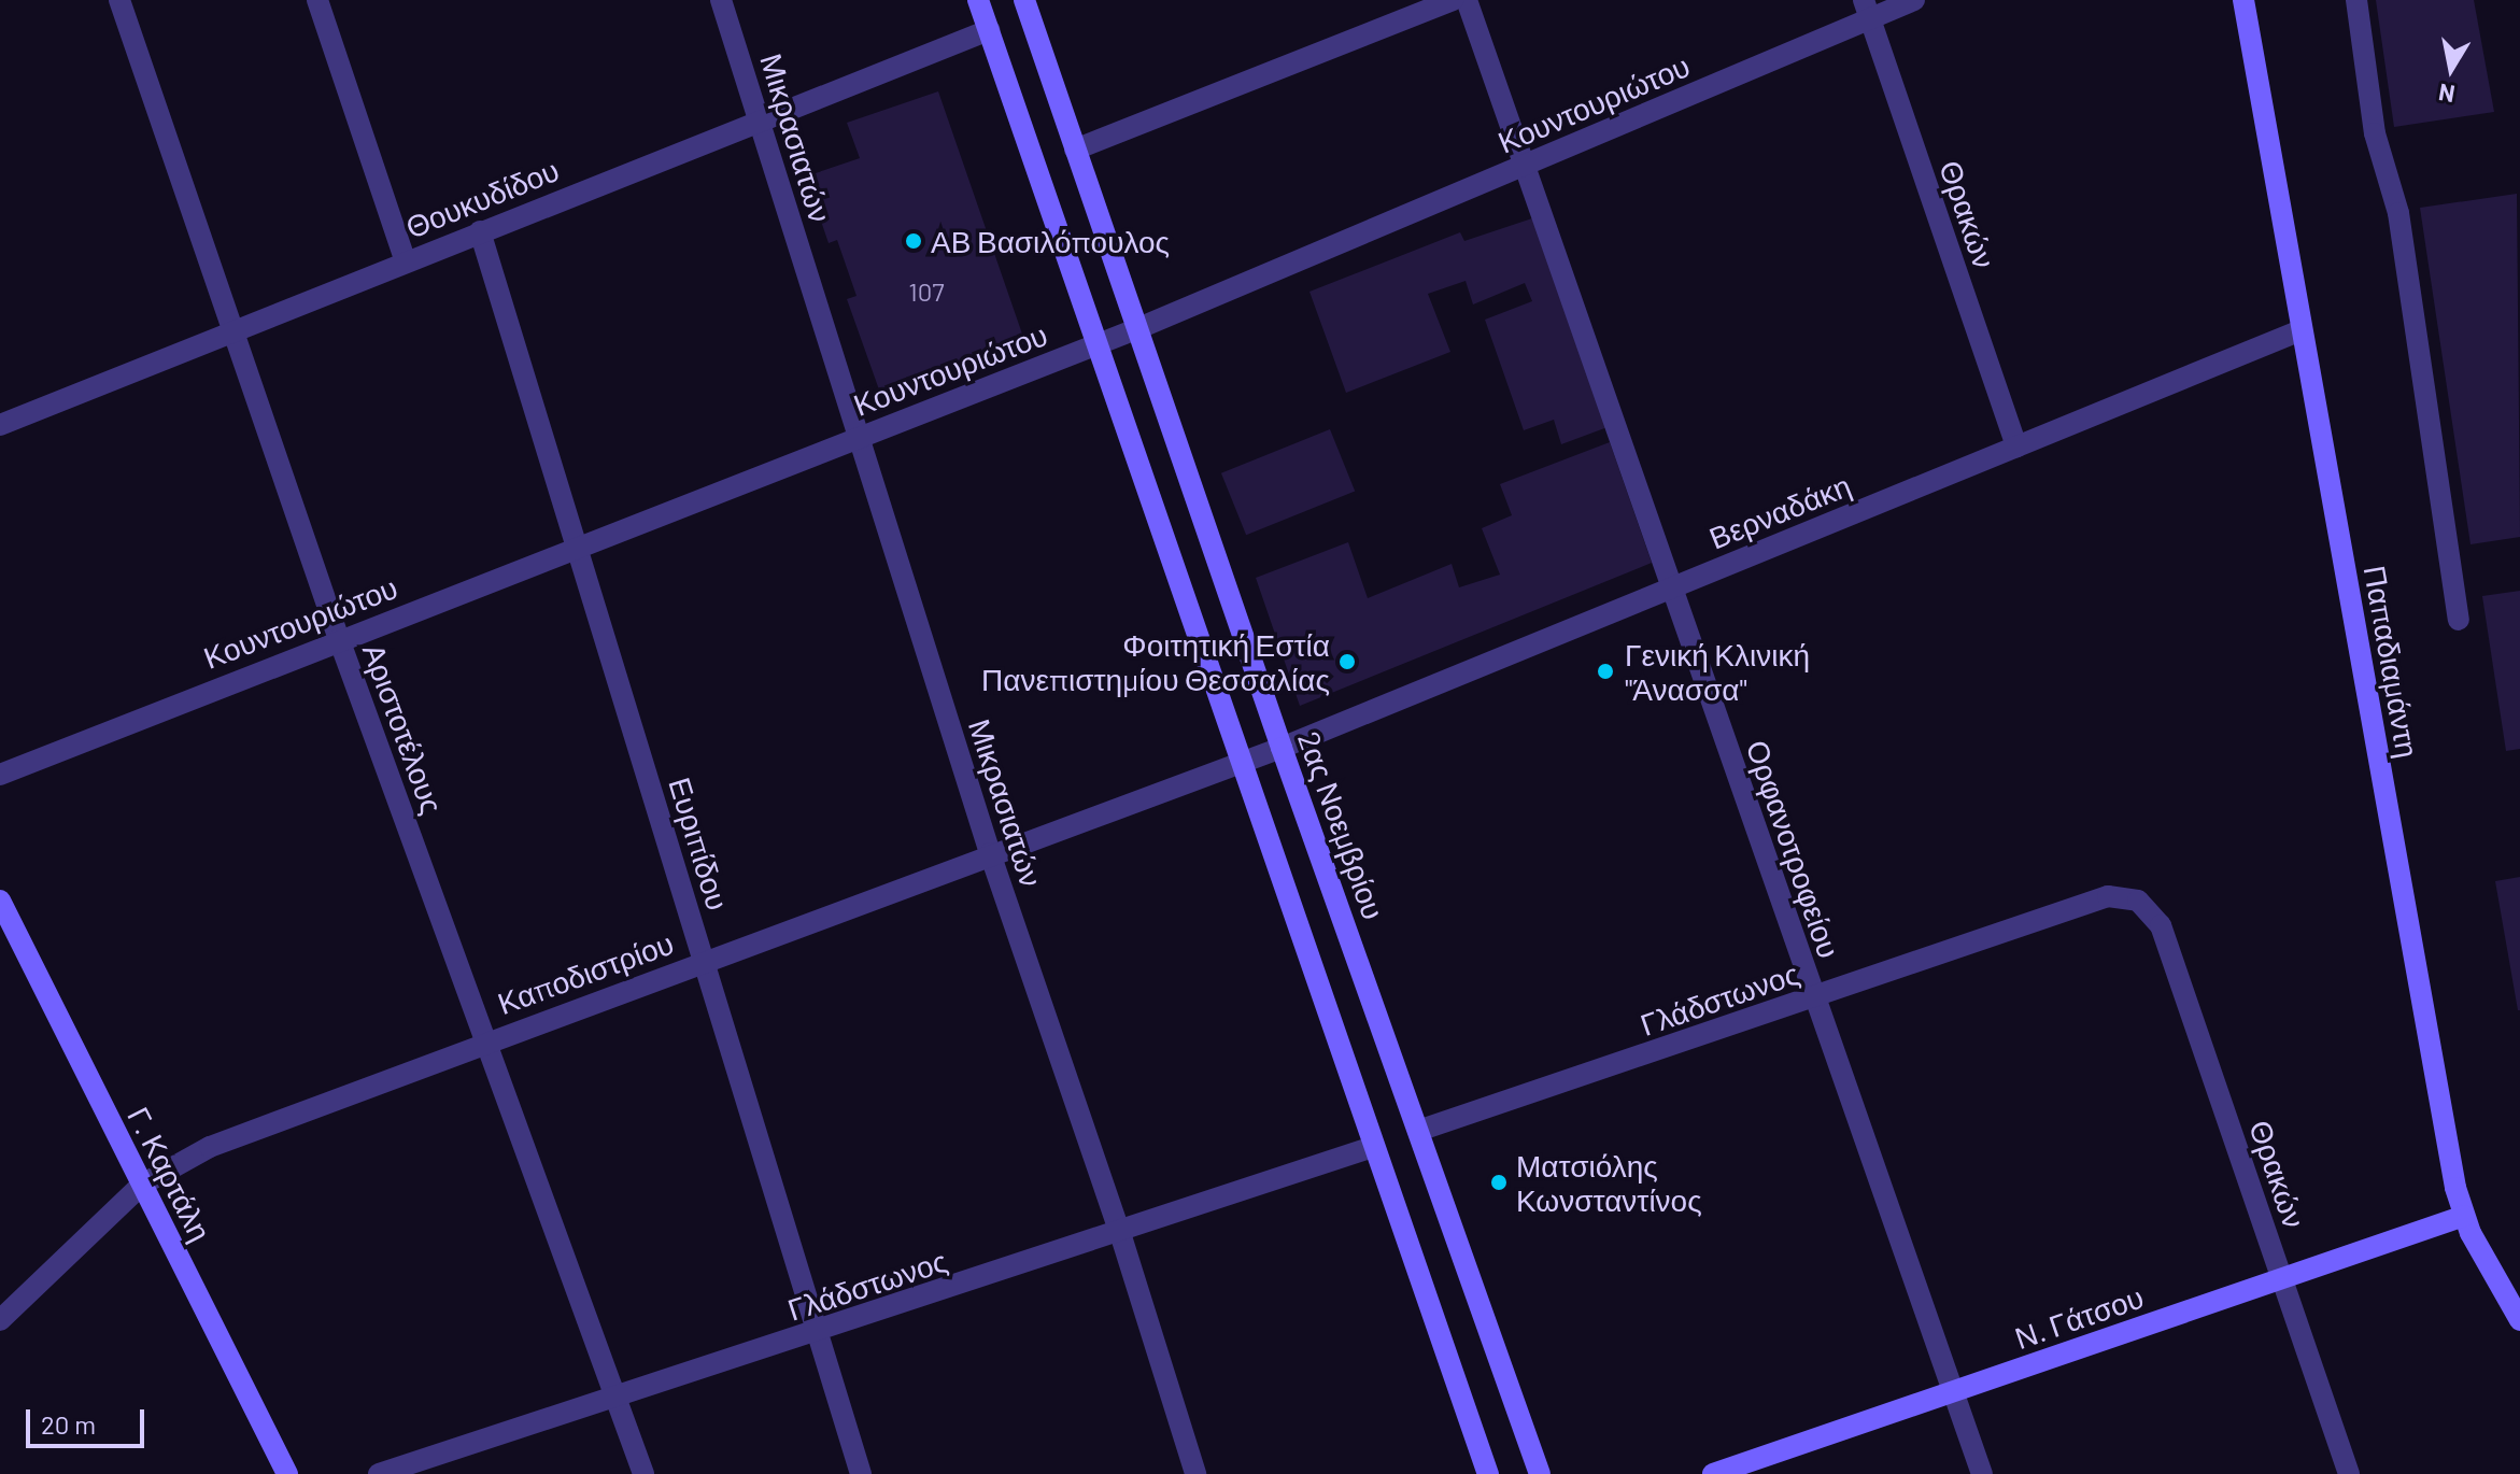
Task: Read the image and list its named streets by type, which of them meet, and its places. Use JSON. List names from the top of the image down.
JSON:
{
  "streets": {
    "main road": [
      "Παπαδιαμάντη",
      "2ας Νοεμβρίου",
      "Γ. Καρτάλη",
      "Ν. Γάτσου"
    ],
    "street": [
      "Κουντουριώτου",
      "Μικρασιατών",
      "Θουκυδίδου",
      "Θρακών",
      "Βερναδάκη",
      "Αριστοτέλους",
      "Ευριπίδου",
      "Ορφανοτροφείου",
      "Καποδιστρίου",
      "Γλάδστωνος"
    ]
  },
  "crossings": [
    ["Κουντουριώτου", "Μικρασιατών"],
    ["Κουντουριώτου", "Θρακών"],
    ["Κουντουριώτου", "Αριστοτέλους"],
    ["Κουντουριώτου", "2ας Νοεμβρίου"],
    ["Κουντουριώτου", "Ευριπίδου"],
    ["Κουντουριώτου", "Ορφανοτροφείου"],
    ["Μικρασιατών", "Θουκυδίδου"],
    ["Μικρασιατών", "Καποδιστρίου"],
    ["Μικρασιατών", "Γλάδστωνος"],
    ["Θουκυδίδου", "Αριστοτέλους"],
    ["Θουκυδίδου", "Ευριπίδου"],
    ["Θρακών", "Βερναδάκη"],
    ["Θρακών", "Γλάδστωνος"],
    ["Θρακών", "Ν. Γάτσου"],
    ["Βερναδάκη", "Παπαδιαμάντη"],
    ["Βερναδάκη", "2ας Νοεμβρίου"],
    ["Βερναδάκη", "Ορφανοτροφείου"],
    ["Βερναδάκη", "Καποδιστρίου"],
    ["Παπαδιαμάντη", "Ν. Γάτσου"],
    ["Αριστοτέλους", "Καποδιστρίου"],
    ["Αριστοτέλους", "Γλάδστωνος"],
    ["2ας Νοεμβρίου", "Γλάδστωνος"],
    ["Ευριπίδου", "Καποδιστρίου"],
    ["Ευριπίδου", "Γλάδστωνος"],
    ["Ορφανοτροφείου", "Γλάδστωνος"],
    ["Ορφανοτροφείου", "Ν. Γάτσου"],
    ["Καποδιστρίου", "Γ. Καρτάλη"]
  ],
  "places": [
    "ΑΒ Βασιλόπουλος",
    "Φοιτητική Εστία Πανεπιστημίου Θεσσαλίας",
    "Γενική Κλινική \"Άνασσα\"",
    "Ματσιόλης Κωνσταντίνος"
  ],
  "house_numbers": ["107"],
  "scale_bar": "20 m",
  "north": "bottom"
}
